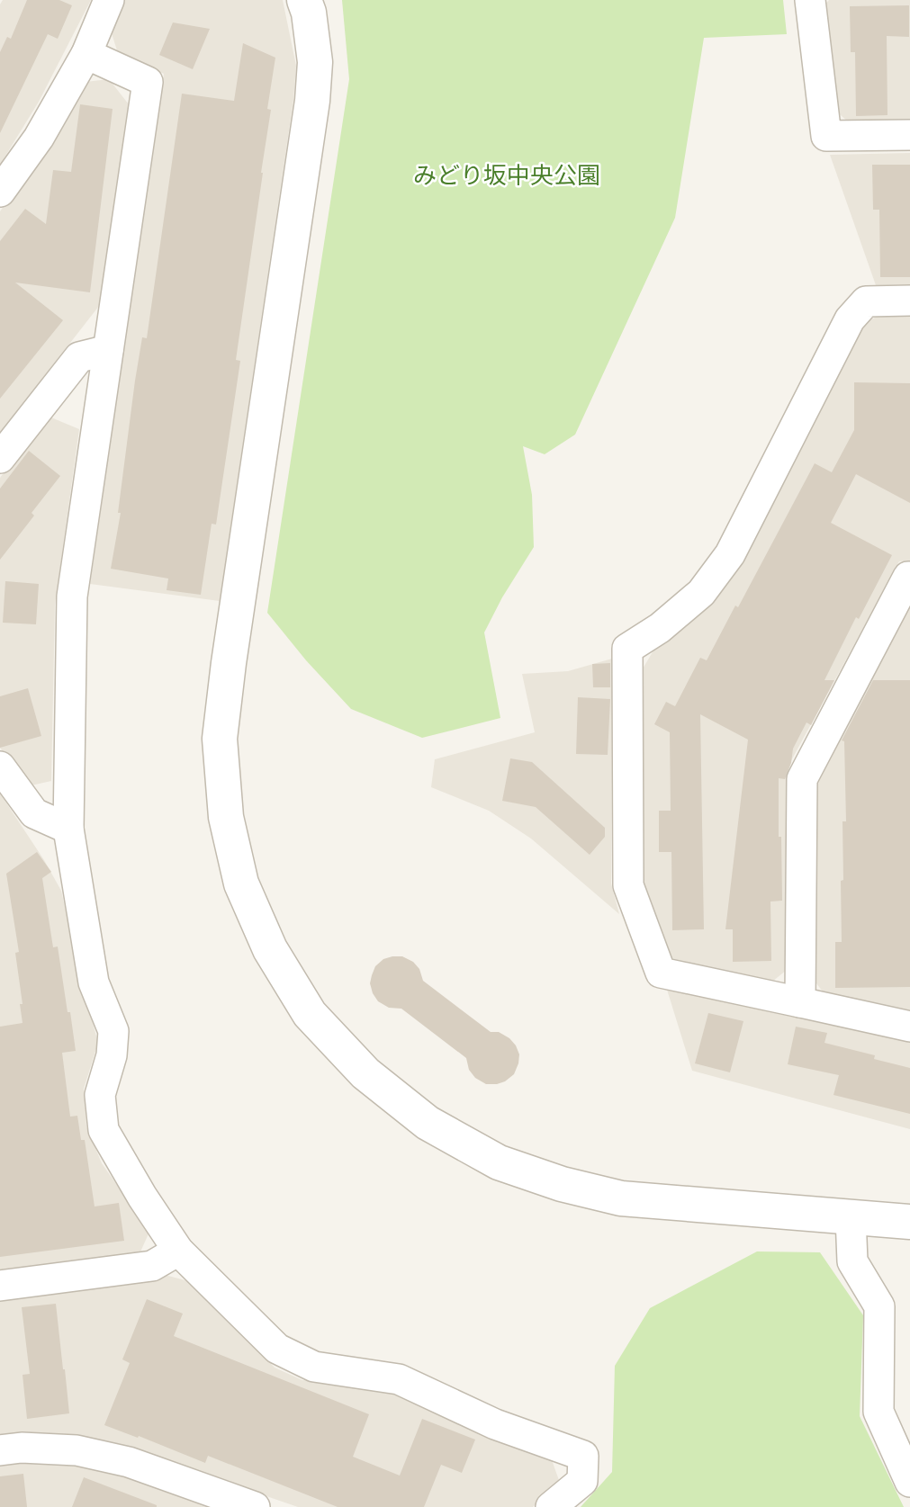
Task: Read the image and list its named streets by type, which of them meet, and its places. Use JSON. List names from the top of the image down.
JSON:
{
  "parks": ["みどり坂中央公園"]
}
